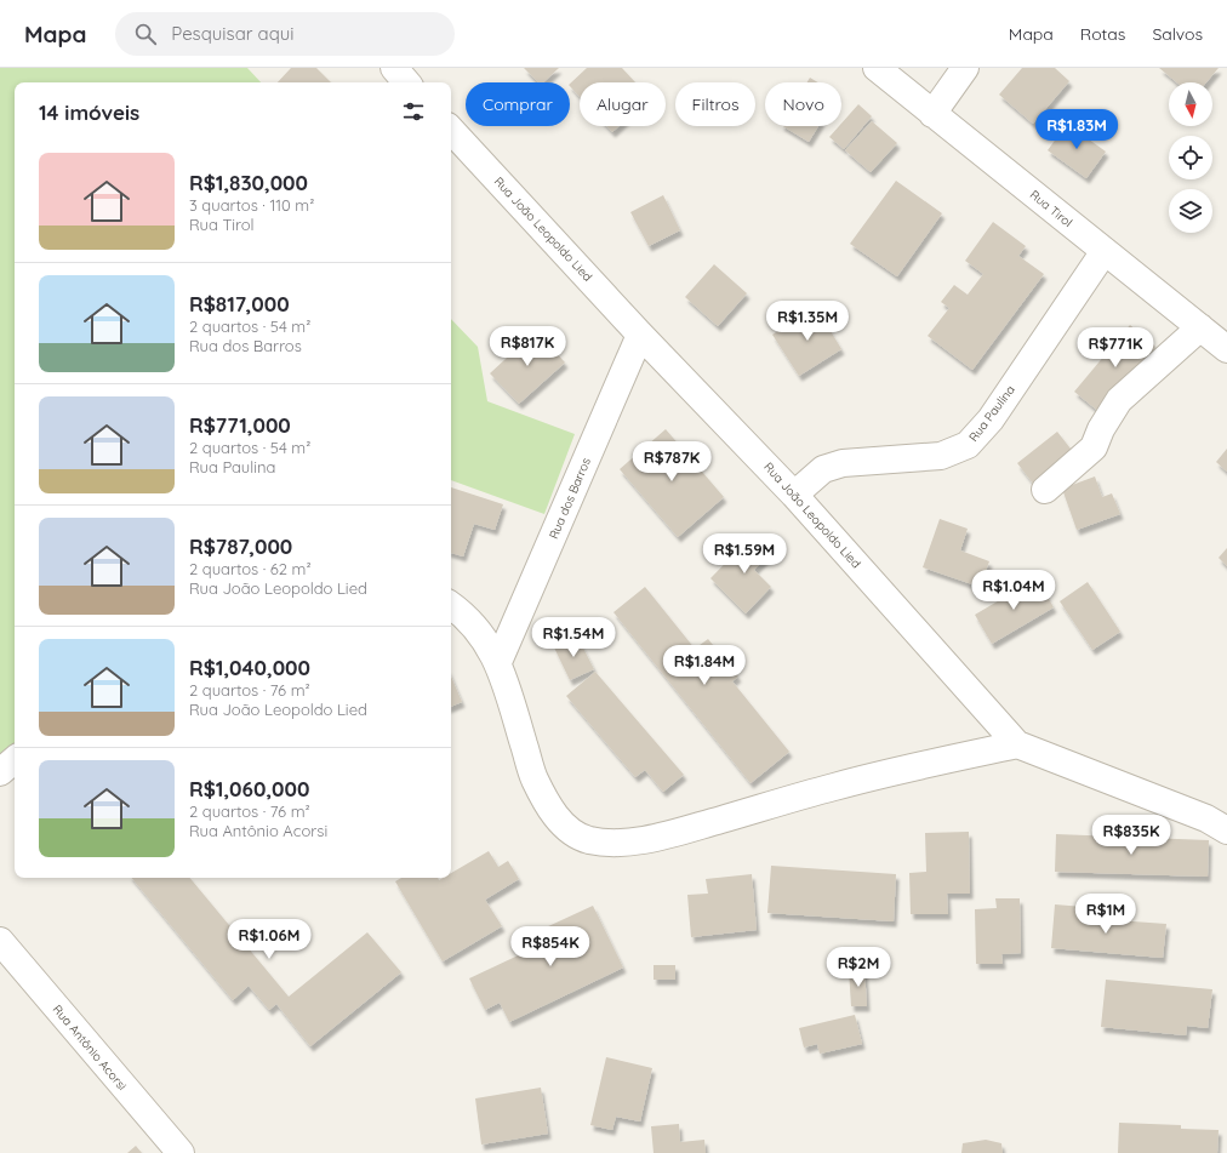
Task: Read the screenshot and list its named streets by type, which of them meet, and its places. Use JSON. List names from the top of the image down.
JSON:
{
  "streets": {
    "street": [
      "Rua Tirol",
      "Rua João Leopoldo Lied",
      "Rua Paulina",
      "Rua dos Barros",
      "Rua Antônio Acorsi"
    ]
  },
  "crossings": [
    ["Rua Tirol", "Rua Paulina"],
    ["Rua João Leopoldo Lied", "Rua Paulina"],
    ["Rua João Leopoldo Lied", "Rua dos Barros"]
  ],
  "north": "bottom",
  "page": {
    "header": "Mapa",
    "search": "Pesquisar aqui",
    "nav": ["Mapa", "Rotas", "Salvos"],
    "chip": [
      "Comprar",
      "Alugar",
      "Filtros",
      "Novo"
    ],
    "heading": "14 imóveis",
    "price": [
      "R$1.83M",
      "R$1.35M",
      "R$817K",
      "R$771K",
      "R$787K",
      "R$1.59M",
      "R$1.04M",
      "R$1.54M",
      "R$1.84M",
      "R$835K",
      "R$1M",
      "R$1.06M",
      "R$854K",
      "R$2M"
    ],
    "list": [
      {
        "name": "R$1,830,000",
        "note": "3 quartos · 110 m² · Rua Tirol"
      },
      {
        "name": "R$817,000",
        "note": "2 quartos · 54 m² · Rua dos Barros"
      },
      {
        "name": "R$771,000",
        "note": "2 quartos · 54 m² · Rua Paulina"
      },
      {
        "name": "R$787,000",
        "note": "2 quartos · 62 m² · Rua João Leopoldo Lied"
      },
      {
        "name": "R$1,040,000",
        "note": "2 quartos · 76 m² · Rua João Leopoldo Lied"
      },
      {
        "name": "R$1,060,000",
        "note": "2 quartos · 76 m² · Rua Antônio Acorsi"
      }
    ]
  }
}
